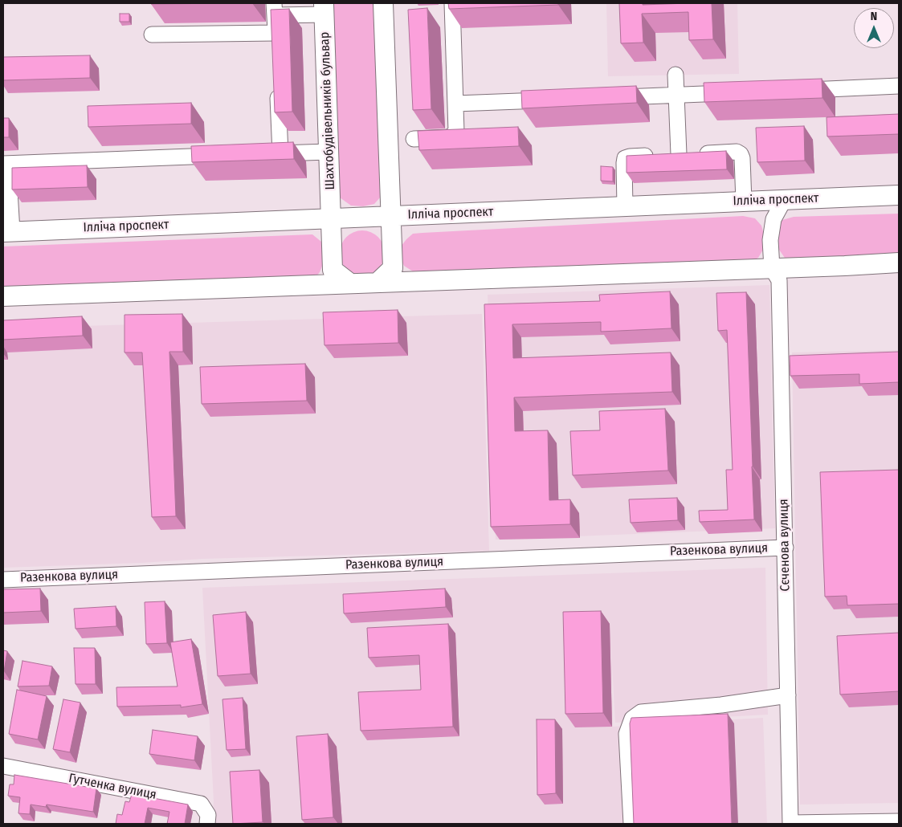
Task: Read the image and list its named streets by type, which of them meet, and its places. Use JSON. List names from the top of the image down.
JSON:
{
  "streets": {
    "main road": ["Шахтобудівельників бульвар", "Ілліча проспект"],
    "street": ["Сєченова вулиця", "Разенкова вулиця", "Гутченка вулиця"]
  },
  "crossings": [
    ["Шахтобудівельників бульвар", "Ілліча проспект"],
    ["Ілліча проспект", "Сєченова вулиця"],
    ["Сєченова вулиця", "Разенкова вулиця"]
  ],
  "north": "top"
}
